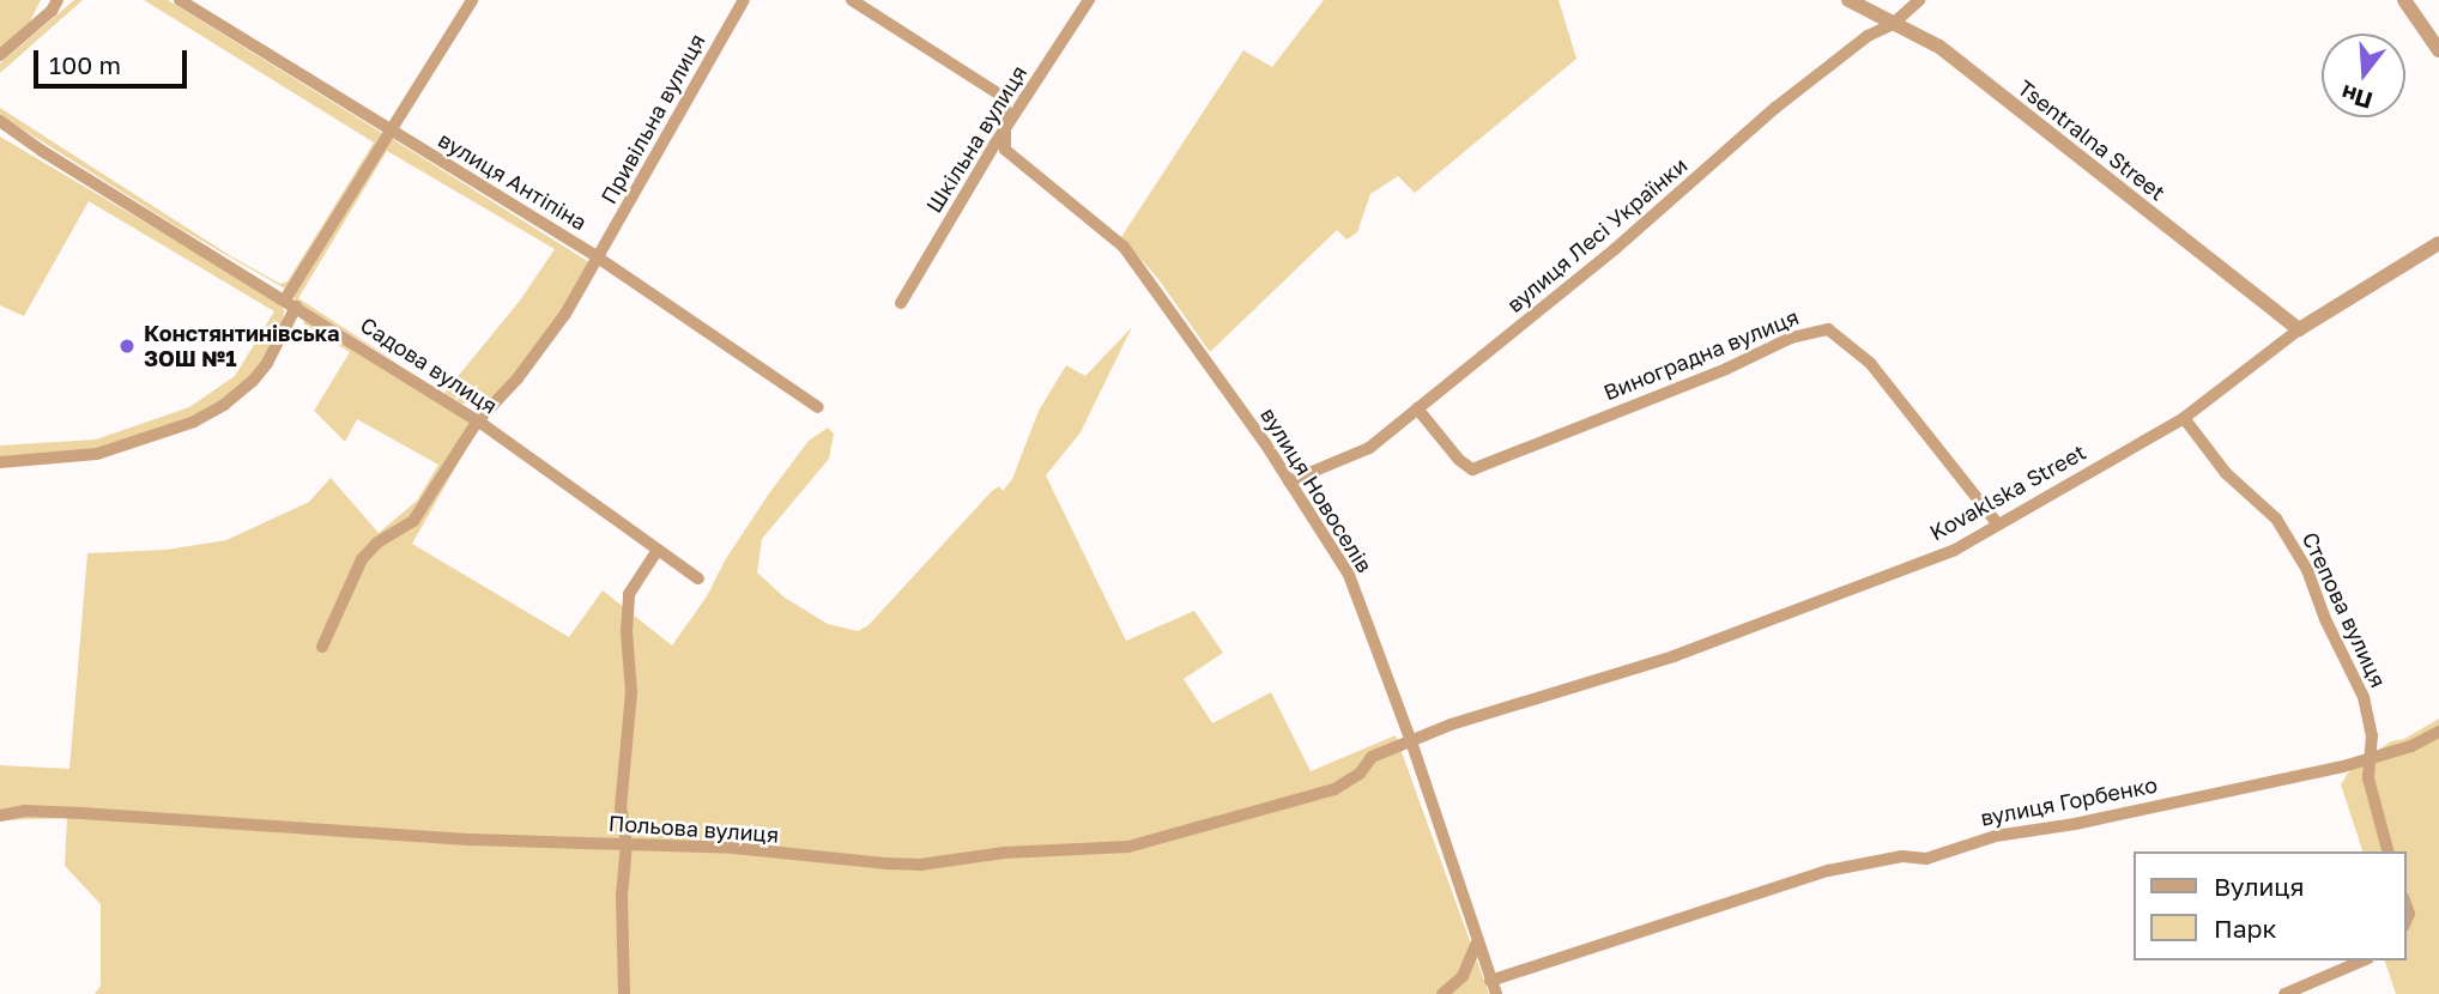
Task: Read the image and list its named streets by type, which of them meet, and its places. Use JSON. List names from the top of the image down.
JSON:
{
  "streets": {
    "street": [
      "Привільна вулиця",
      "Шкільна вулиця",
      "Tsentralna Street",
      "вулиця Антіпіна",
      "вулиця Лесі Українки",
      "Виноградна вулиця",
      "Садова вулиця",
      "вулиця Новоселів",
      "Kovaklska Street",
      "Степова вулиця",
      "вулиця Горбенко",
      "Польова вулиця"
    ]
  },
  "crossings": [
    ["Привільна вулиця", "вулиця Антіпіна"],
    ["Привільна вулиця", "Садова вулиця"],
    ["Шкільна вулиця", "вулиця Новоселів"],
    ["Tsentralna Street", "вулиця Лесі Українки"],
    ["Tsentralna Street", "Kovaklska Street"],
    ["вулиця Лесі Українки", "Виноградна вулиця"],
    ["вулиця Лесі Українки", "вулиця Новоселів"],
    ["Виноградна вулиця", "Kovaklska Street"],
    ["вулиця Новоселів", "Kovaklska Street"],
    ["вулиця Новоселів", "вулиця Горбенко"],
    ["вулиця Новоселів", "Польова вулиця"],
    ["Kovaklska Street", "Степова вулиця"],
    ["Kovaklska Street", "Польова вулиця"],
    ["Степова вулиця", "вулиця Горбенко"]
  ],
  "places": ["Констянтинівська ЗОШ №1"],
  "legend": ["Вулиця", "Парк"],
  "scale_bar": "100 m",
  "north": "bottom"
}
